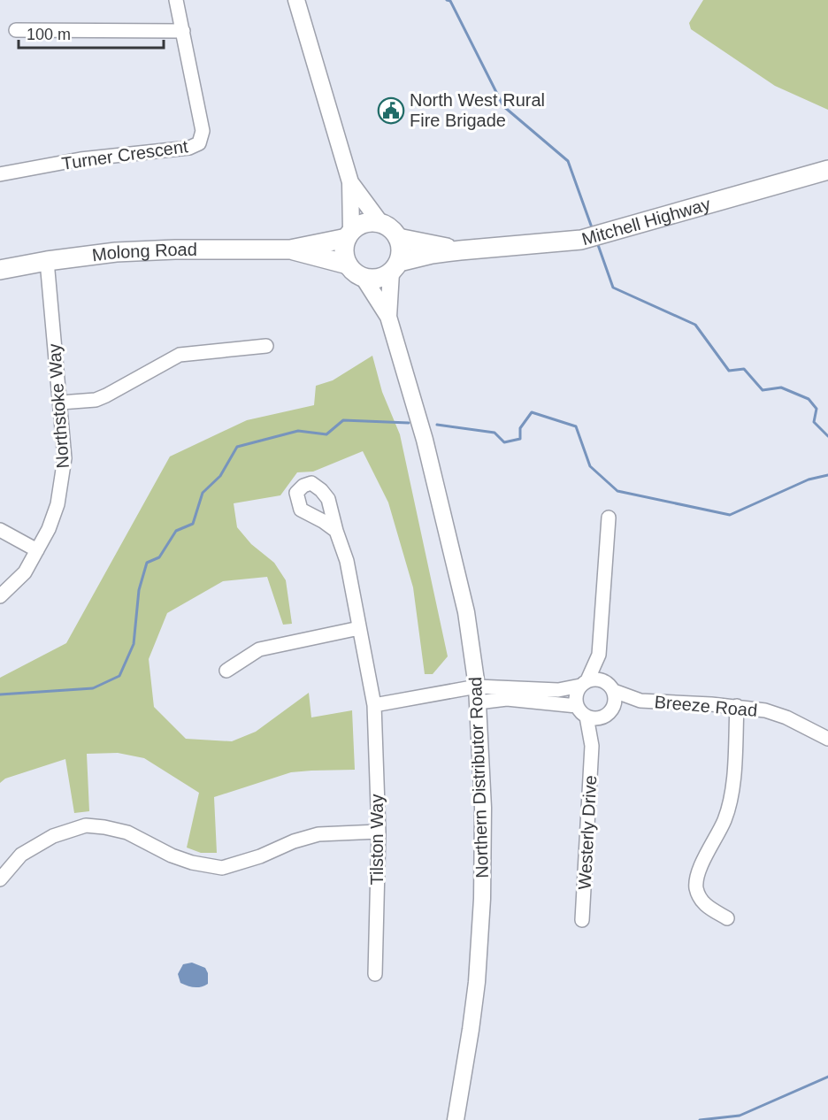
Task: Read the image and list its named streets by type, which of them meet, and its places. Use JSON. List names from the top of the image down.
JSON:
{
  "streets": {
    "highway": ["Mitchell Highway", "Molong Road"],
    "main road": ["Northern Distributor Road"],
    "street": [
      "Turner Crescent",
      "Northstoke Way",
      "Breeze Road",
      "Westerly Drive",
      "Tilston Way"
    ]
  },
  "crossings": [
    ["Mitchell Highway", "Molong Road"],
    ["Mitchell Highway", "Northern Distributor Road"],
    ["Molong Road", "Northstoke Way"],
    ["Molong Road", "Northern Distributor Road"],
    ["Breeze Road", "Westerly Drive"]
  ],
  "places": {
    "public building": ["North West Rural Fire Brigade"]
  },
  "scale_bar": "100 m"
}
